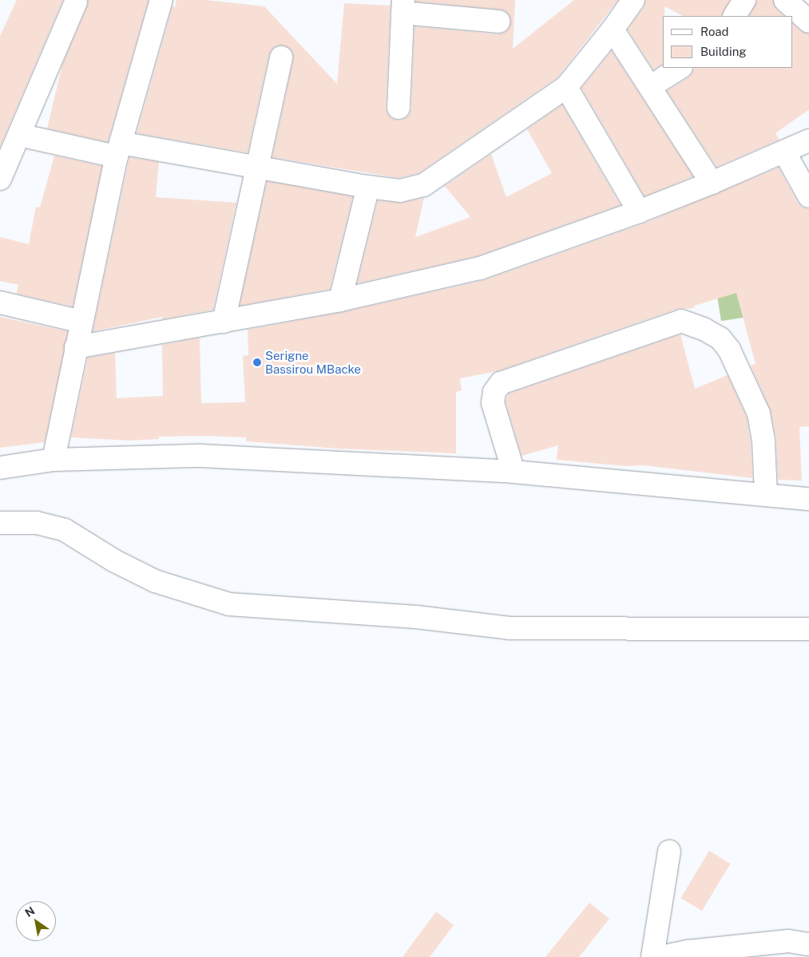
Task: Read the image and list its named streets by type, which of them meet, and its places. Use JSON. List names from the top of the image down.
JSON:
{
  "places": ["Serigne Bassirou MBacke"],
  "legend": ["Road", "Building"],
  "north": "top left"
}
